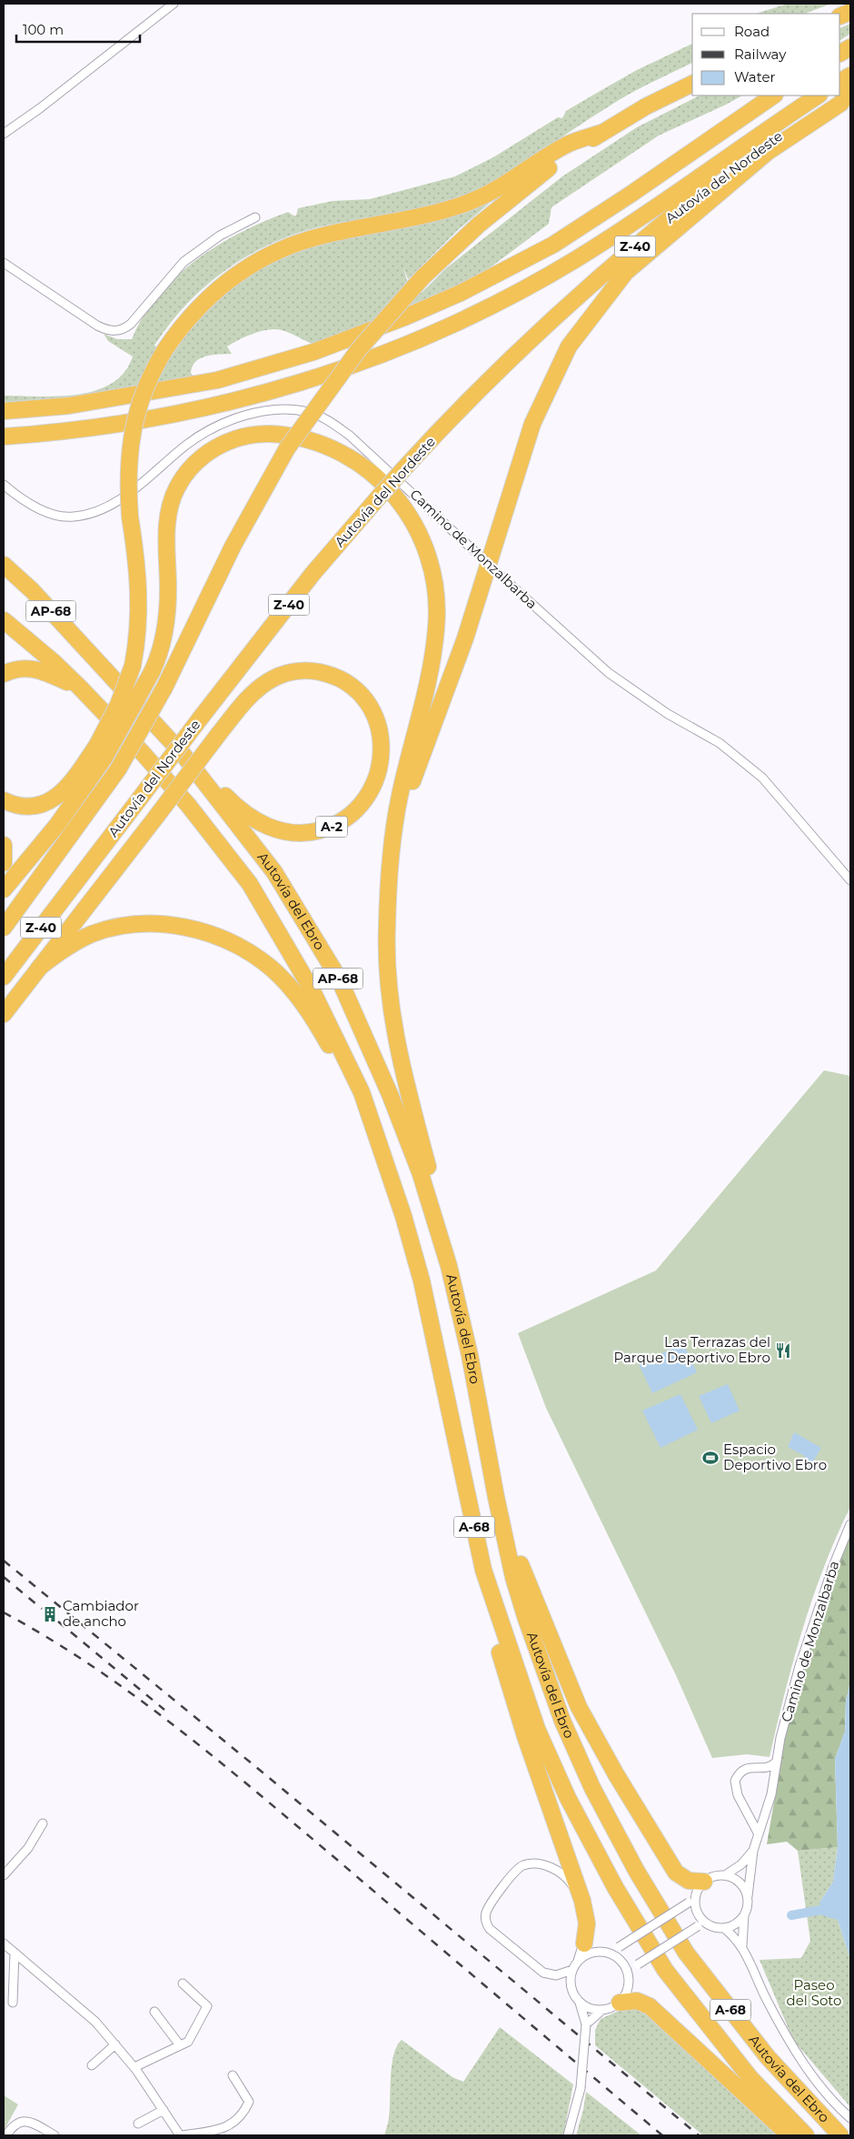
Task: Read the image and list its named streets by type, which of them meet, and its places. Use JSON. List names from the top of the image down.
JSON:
{
  "streets": {
    "highway": [
      "Autovía del Nordeste",
      "Z-40",
      "AP-68",
      "A-2",
      "Autovía del Ebro",
      "A-68"
    ],
    "street": ["Camino de Monzalbarba"]
  },
  "crossings": [
    ["A-2", "Autovía del Ebro"]
  ],
  "parks": ["Paseo del Soto"],
  "places": {
    "restaurant": ["Las Terrazas del Parque Deportivo Ebro"],
    "sports": ["Espacio Deportivo Ebro"],
    "building": ["Cambiador de ancho"]
  },
  "legend": ["Road", "Railway", "Water"],
  "scale_bar": "100 m"
}
